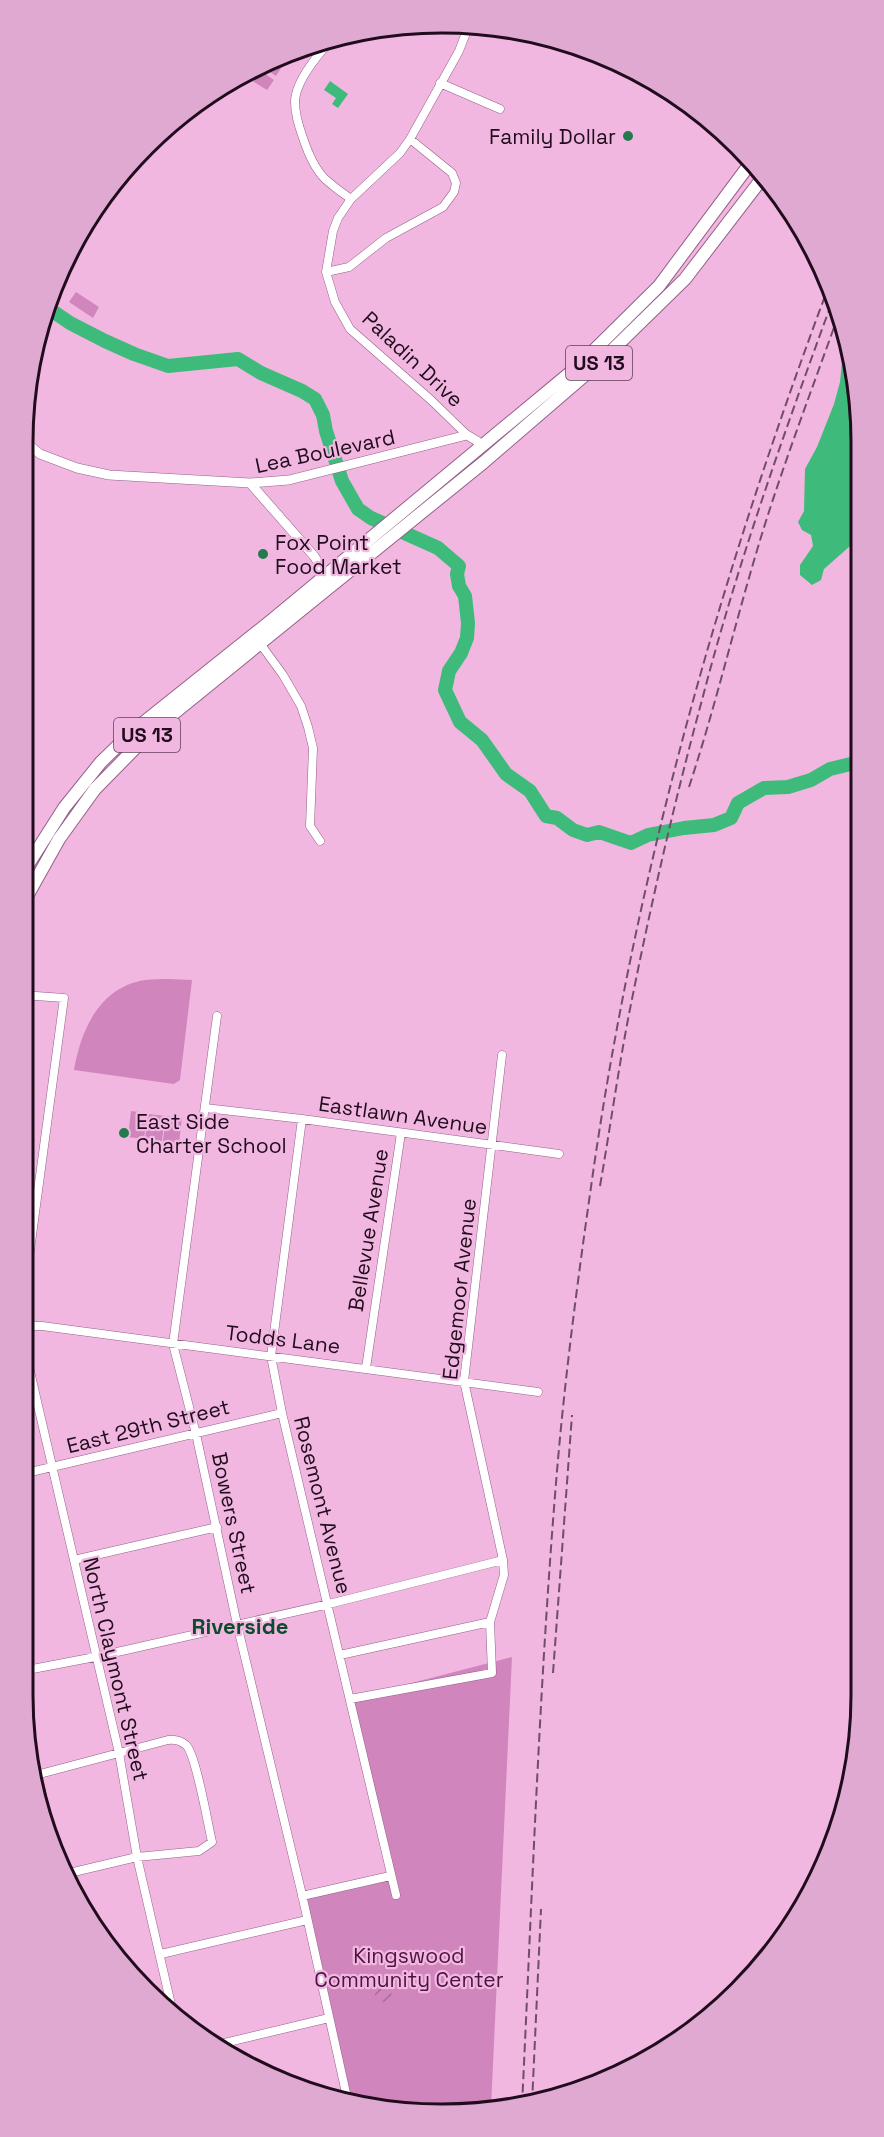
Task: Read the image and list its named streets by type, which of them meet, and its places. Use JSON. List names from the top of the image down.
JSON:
{
  "streets": {
    "main road": ["US 13"],
    "street": [
      "Paladin Drive",
      "Lea Boulevard",
      "Eastlawn Avenue",
      "Bellevue Avenue",
      "Edgemoor Avenue",
      "Todds Lane",
      "East 29th Street",
      "Rosemont Avenue",
      "Bowers Street",
      "North Claymont Street"
    ]
  },
  "crossings": [
    ["Paladin Drive", "Lea Boulevard"],
    ["US 13", "Lea Boulevard"],
    ["Eastlawn Avenue", "Bellevue Avenue"],
    ["Eastlawn Avenue", "Edgemoor Avenue"],
    ["Eastlawn Avenue", "Rosemont Avenue"],
    ["Eastlawn Avenue", "Bowers Street"],
    ["Bellevue Avenue", "Todds Lane"],
    ["Edgemoor Avenue", "Todds Lane"],
    ["Edgemoor Avenue", "Rosemont Avenue"],
    ["Todds Lane", "Rosemont Avenue"],
    ["Todds Lane", "Bowers Street"],
    ["East 29th Street", "Rosemont Avenue"],
    ["East 29th Street", "Bowers Street"],
    ["East 29th Street", "North Claymont Street"]
  ],
  "districts": ["Riverside"],
  "parks": ["Kingswood Community Center"],
  "places": ["Family Dollar", "Fox Point Food Market", "East Side Charter School"]
}
